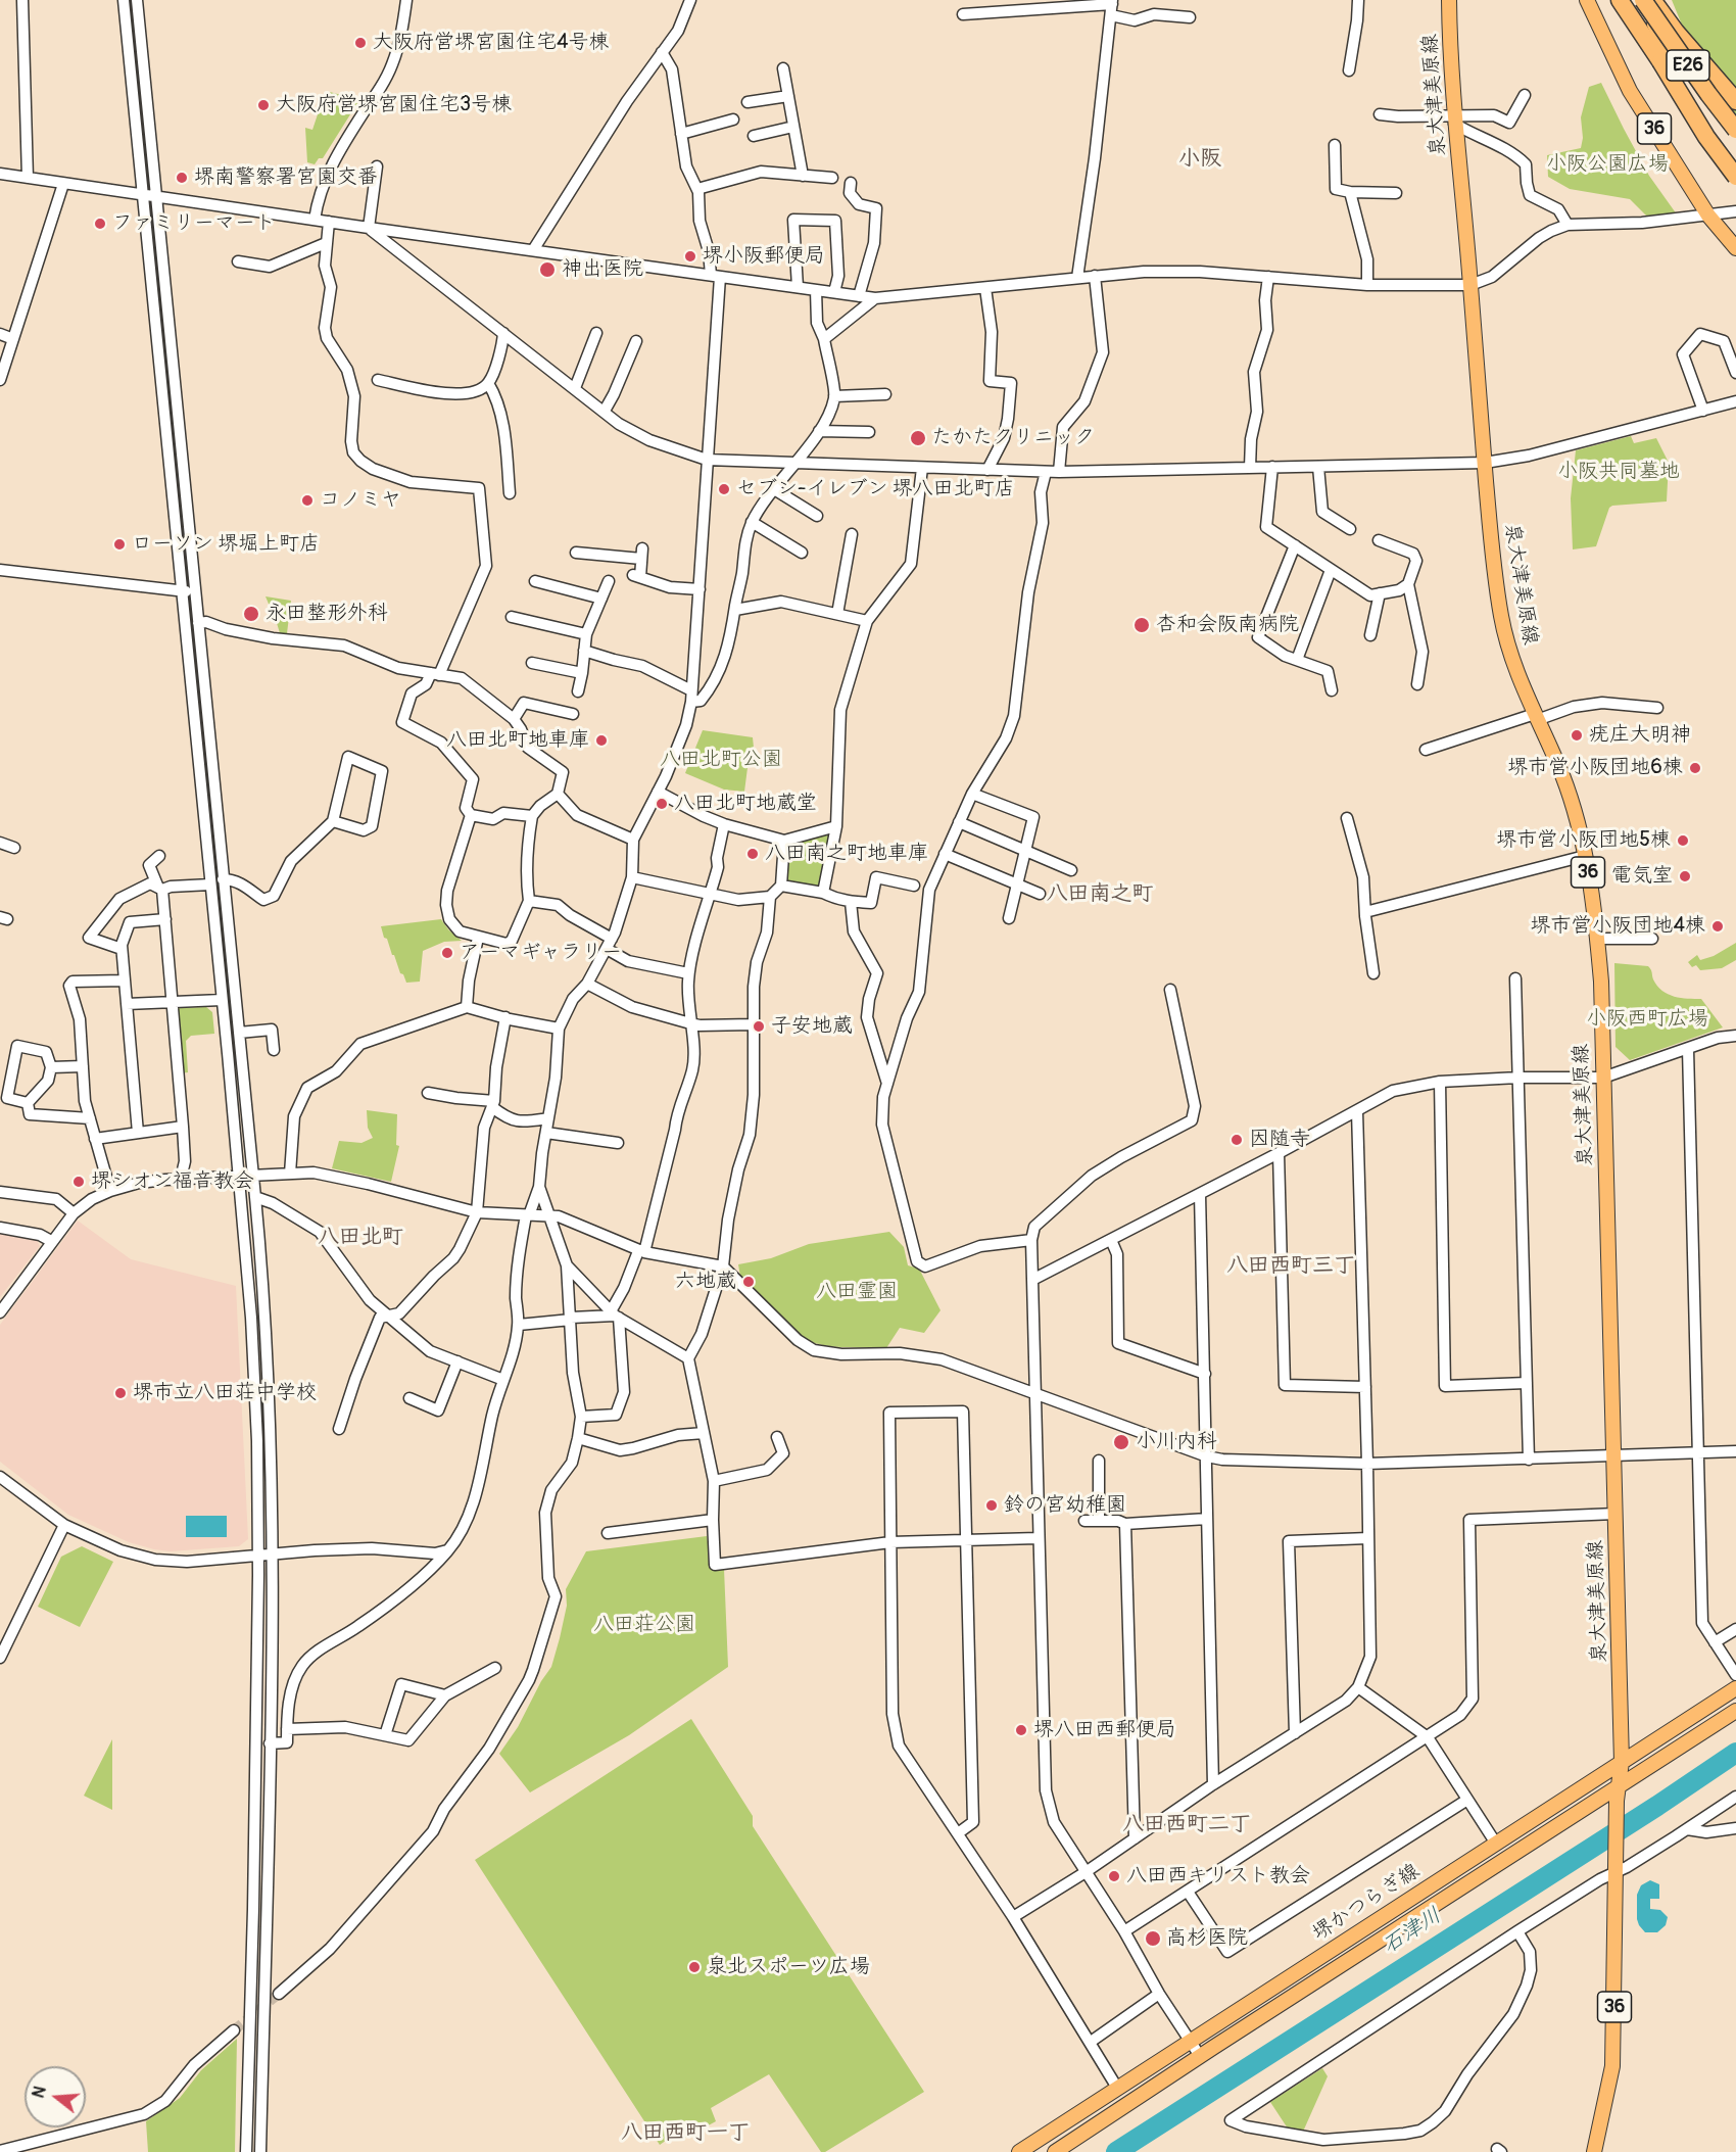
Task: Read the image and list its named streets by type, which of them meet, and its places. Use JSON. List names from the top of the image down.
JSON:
{
  "streets": {
    "highway": ["E26"],
    "main road": ["泉大津美原線", "36", "堺かつらぎ線"]
  },
  "crossings": [
    ["E26", "36"],
    ["泉大津美原線", "堺かつらぎ線"]
  ],
  "districts": [
    "小阪",
    "八田南之町",
    "八田北町",
    "八田西町三丁",
    "八田西町二丁",
    "八田西町一丁"
  ],
  "water": ["石津川"],
  "parks": [
    "小阪公園広場",
    "小阪共同墓地",
    "八田北町公園",
    "小阪西町広場",
    "八田霊園",
    "八田荘公園"
  ],
  "places": [
    "大阪府営堺宮園住宅4号棟",
    "大阪府営堺宮園住宅3号棟",
    "堺南警察署宮園交番",
    "ファミリーマート",
    "堺小阪郵便局",
    "神出医院",
    "たかたクリニック",
    "セブン-イレブン 堺八田北町店",
    "コノミヤ",
    "ローソン 堺堀上町店",
    "永田整形外科",
    "杏和会阪南病院",
    "疣庄大明神",
    "八田北町地車庫",
    "堺市営小阪団地6棟",
    "八田北町地蔵堂",
    "堺市営小阪団地5棟",
    "八田南之町地車庫",
    "電気室",
    "堺市営小阪団地4棟",
    "アーマギャラリー",
    "子安地蔵",
    "因随寺",
    "堺シオン福音教会",
    "六地蔵",
    "堺市立八田荘中学校",
    "小川内科",
    "鈴の宮幼稚園",
    "堺八田西郵便局",
    "八田西キリスト教会",
    "高杉医院",
    "泉北スポーツ広場"
  ],
  "north": "left"
}
